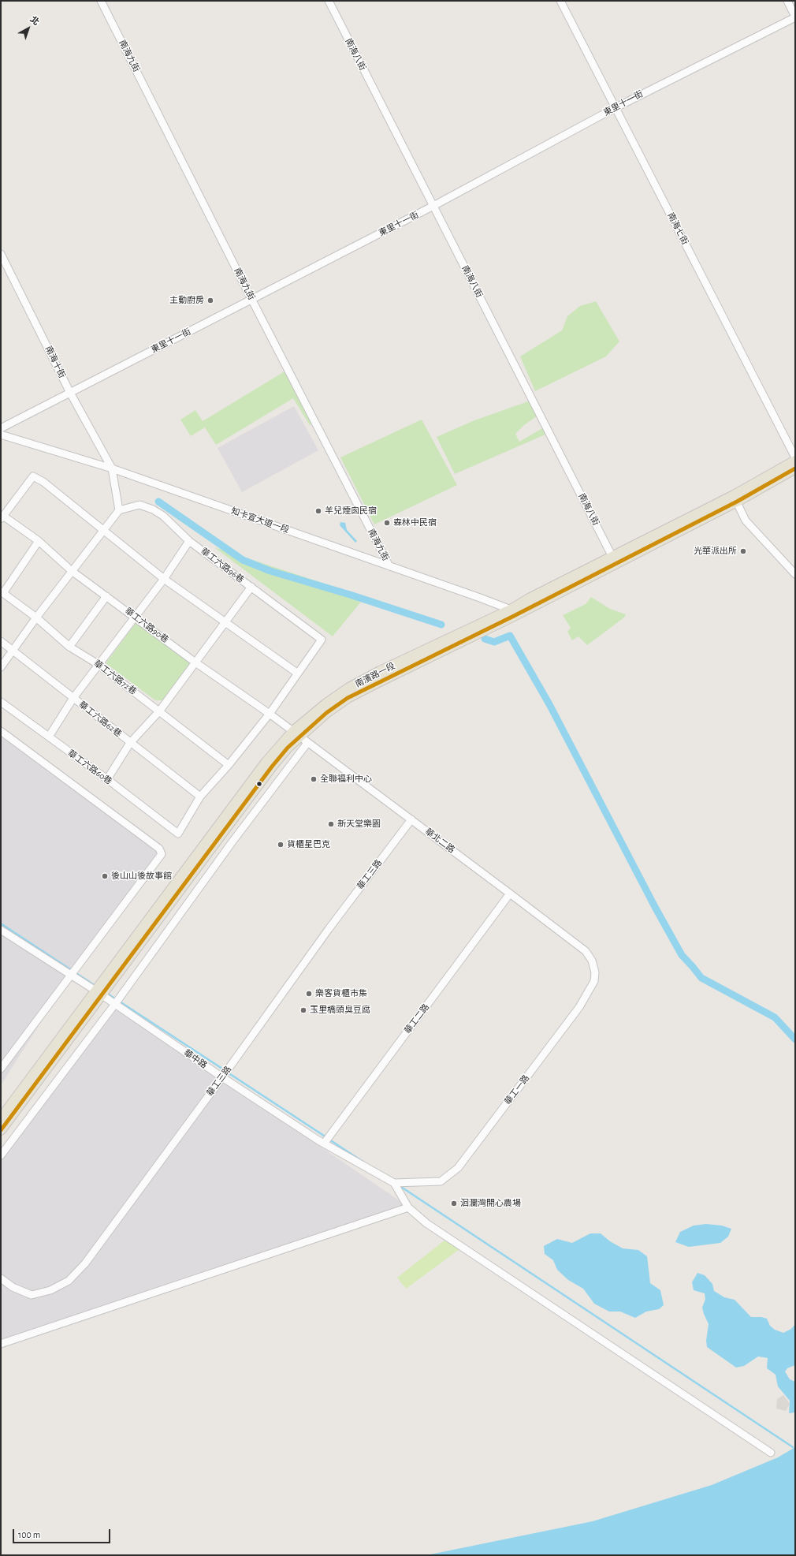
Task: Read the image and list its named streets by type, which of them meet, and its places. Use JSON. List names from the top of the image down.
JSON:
{
  "streets": {
    "main road": ["南濱路一段"],
    "street": [
      "南海八街",
      "南海九街",
      "東里十一街",
      "南海七街",
      "南海十街",
      "知卡宣大道一段",
      "華工六路96巷",
      "華工六路90巷",
      "華工六路72巷",
      "華工六路62巷",
      "華工六路60巷",
      "華北二路",
      "華工三路",
      "華工二路",
      "華中路",
      "華工一路"
    ]
  },
  "crossings": [
    ["南海八街", "東里十一街"],
    ["南海八街", "南濱路一段"],
    ["南海九街", "東里十一街"],
    ["南海九街", "知卡宣大道一段"],
    ["東里十一街", "南海七街"],
    ["東里十一街", "南海十街"],
    ["南海十街", "知卡宣大道一段"],
    ["南海十街", "華工六路96巷"],
    ["知卡宣大道一段", "南濱路一段"],
    ["華工六路90巷", "南濱路一段"],
    ["華工六路90巷", "華北二路"],
    ["南濱路一段", "華北二路"],
    ["南濱路一段", "華中路"],
    ["華工六路62巷", "華工六路60巷"],
    ["華北二路", "華工三路"],
    ["華北二路", "華工二路"],
    ["華北二路", "華工一路"],
    ["華工三路", "華中路"],
    ["華工二路", "華中路"],
    ["華中路", "華工一路"]
  ],
  "places": [
    "主動廚房",
    "羊兒煙囪民宿",
    "森林中民宿",
    "光華派出所",
    "全聯福利中心",
    "新天堂樂園",
    "貨櫃星巴克",
    "後山山後故事館",
    "樂客貨櫃市集",
    "玉里橋頭臭豆腐",
    "洄瀾灣開心農場"
  ],
  "scale_bar": "100 m",
  "north": "top right"
}
